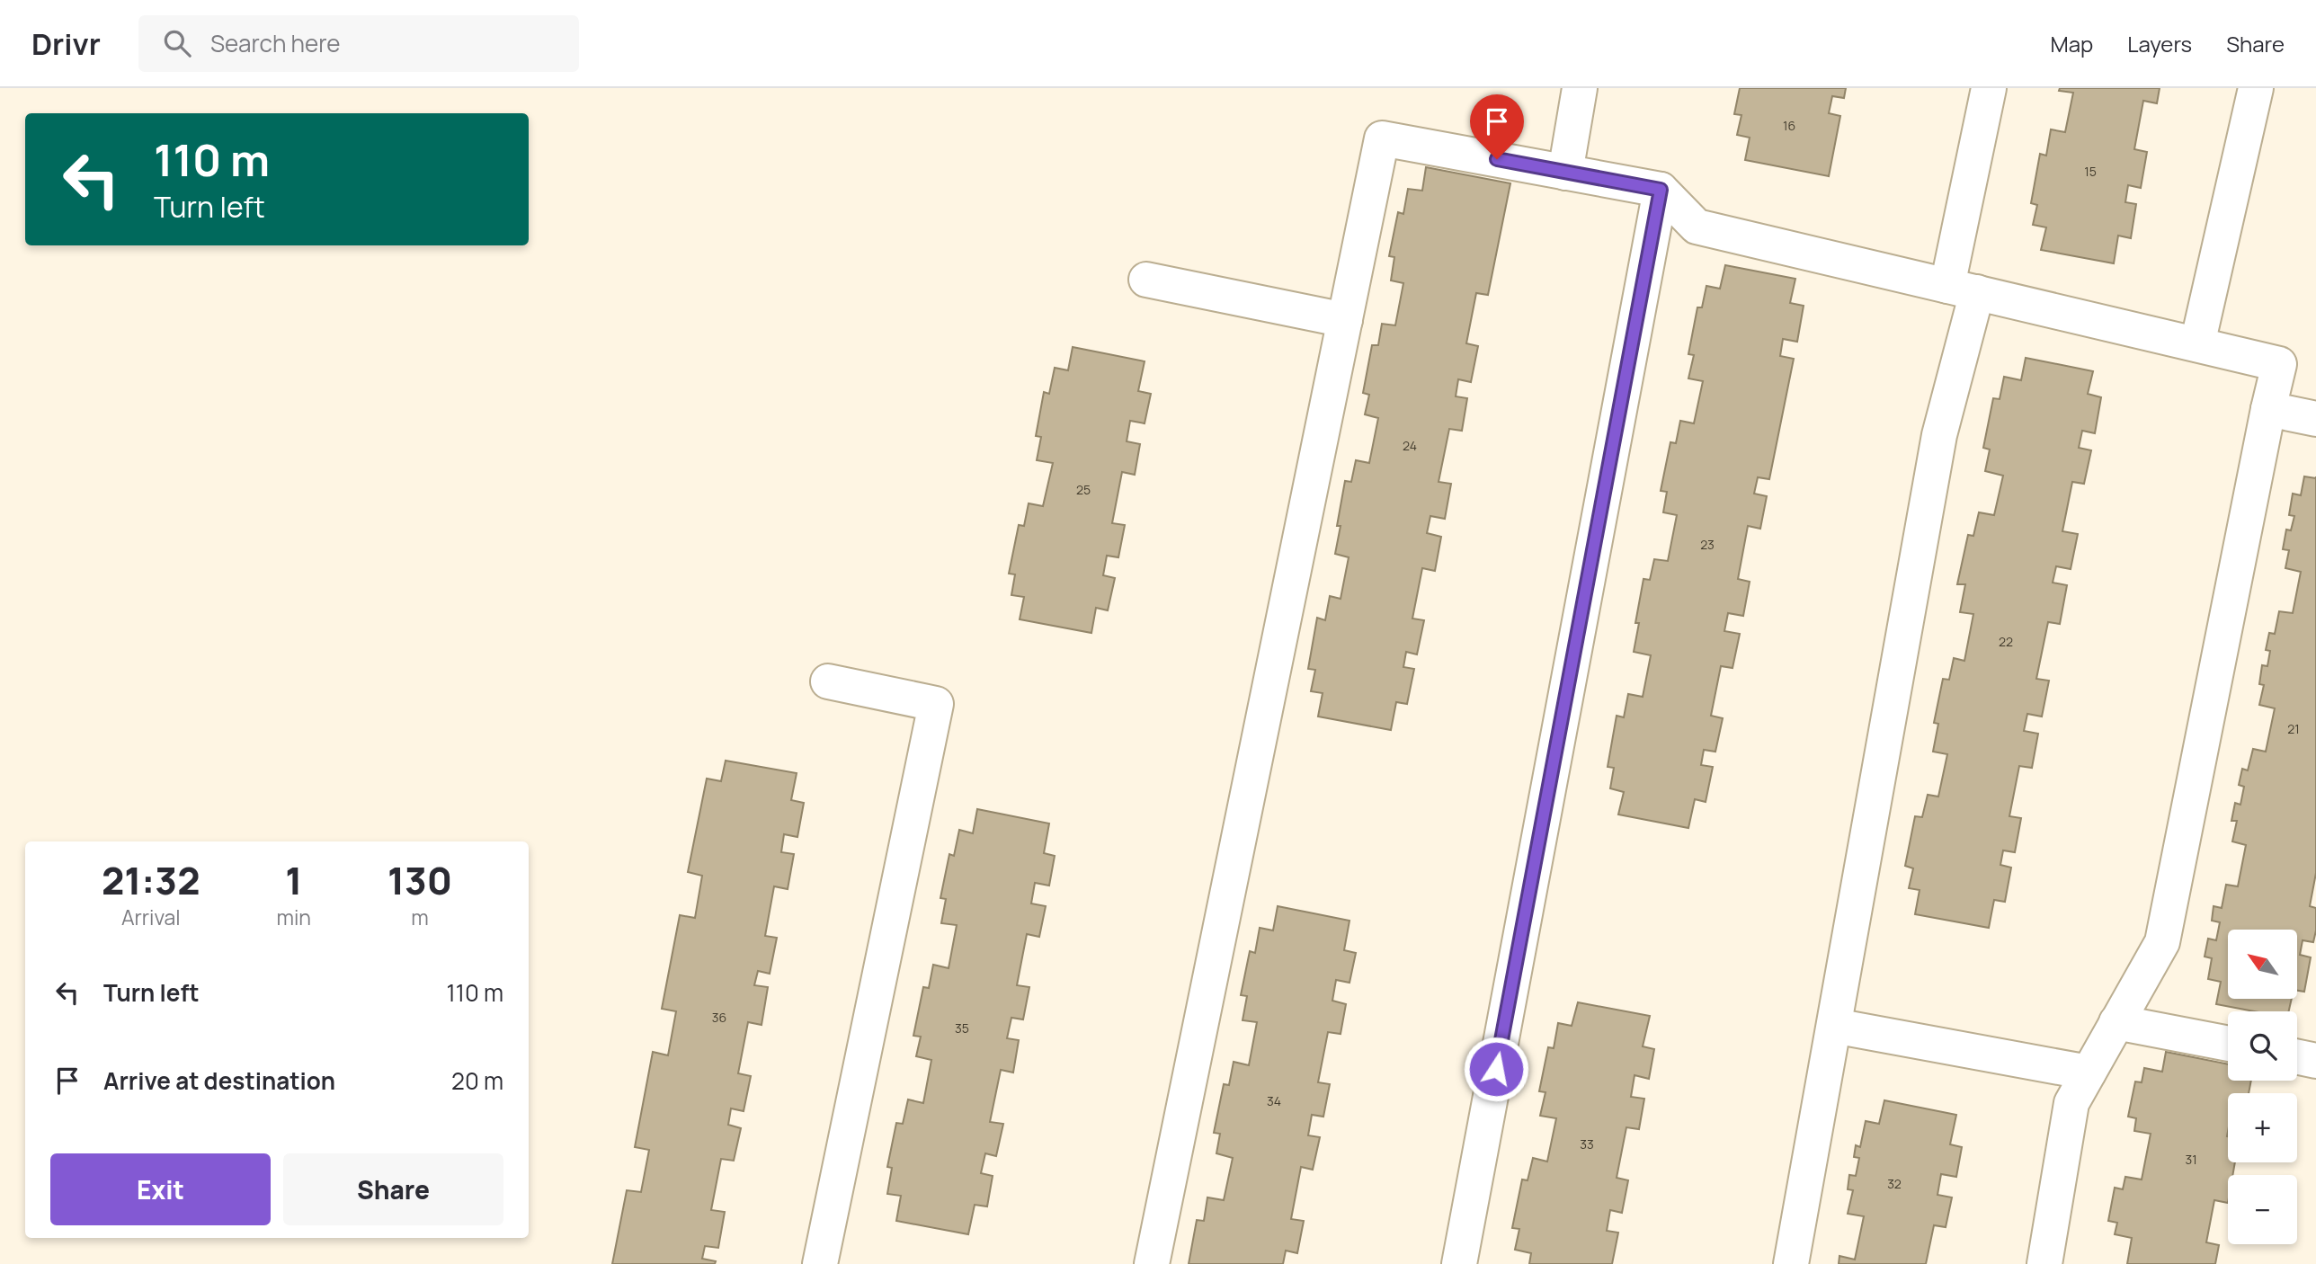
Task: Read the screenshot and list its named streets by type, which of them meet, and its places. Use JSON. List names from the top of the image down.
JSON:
{
  "house_numbers": [
    "16",
    "15",
    "24",
    "25",
    "23",
    "22",
    "21",
    "36",
    "35",
    "34",
    "33",
    "31",
    "32"
  ],
  "north": "top left",
  "page": {
    "header": "Drivr",
    "search": "Search here",
    "nav": ["Map", "Layers", "Share"],
    "turn": ["110 m", "Turn left"],
    "eta": [
      "21:32",
      "Arrival",
      "1",
      "min",
      "130",
      "m"
    ],
    "map_buttons": ["+", "−"],
    "list": [
      {
        "name": "Turn left",
        "value": "110 m"
      },
      {
        "name": "Arrive at destination",
        "value": "20 m"
      }
    ],
    "buttons": ["Exit", "Share"]
  }
}
